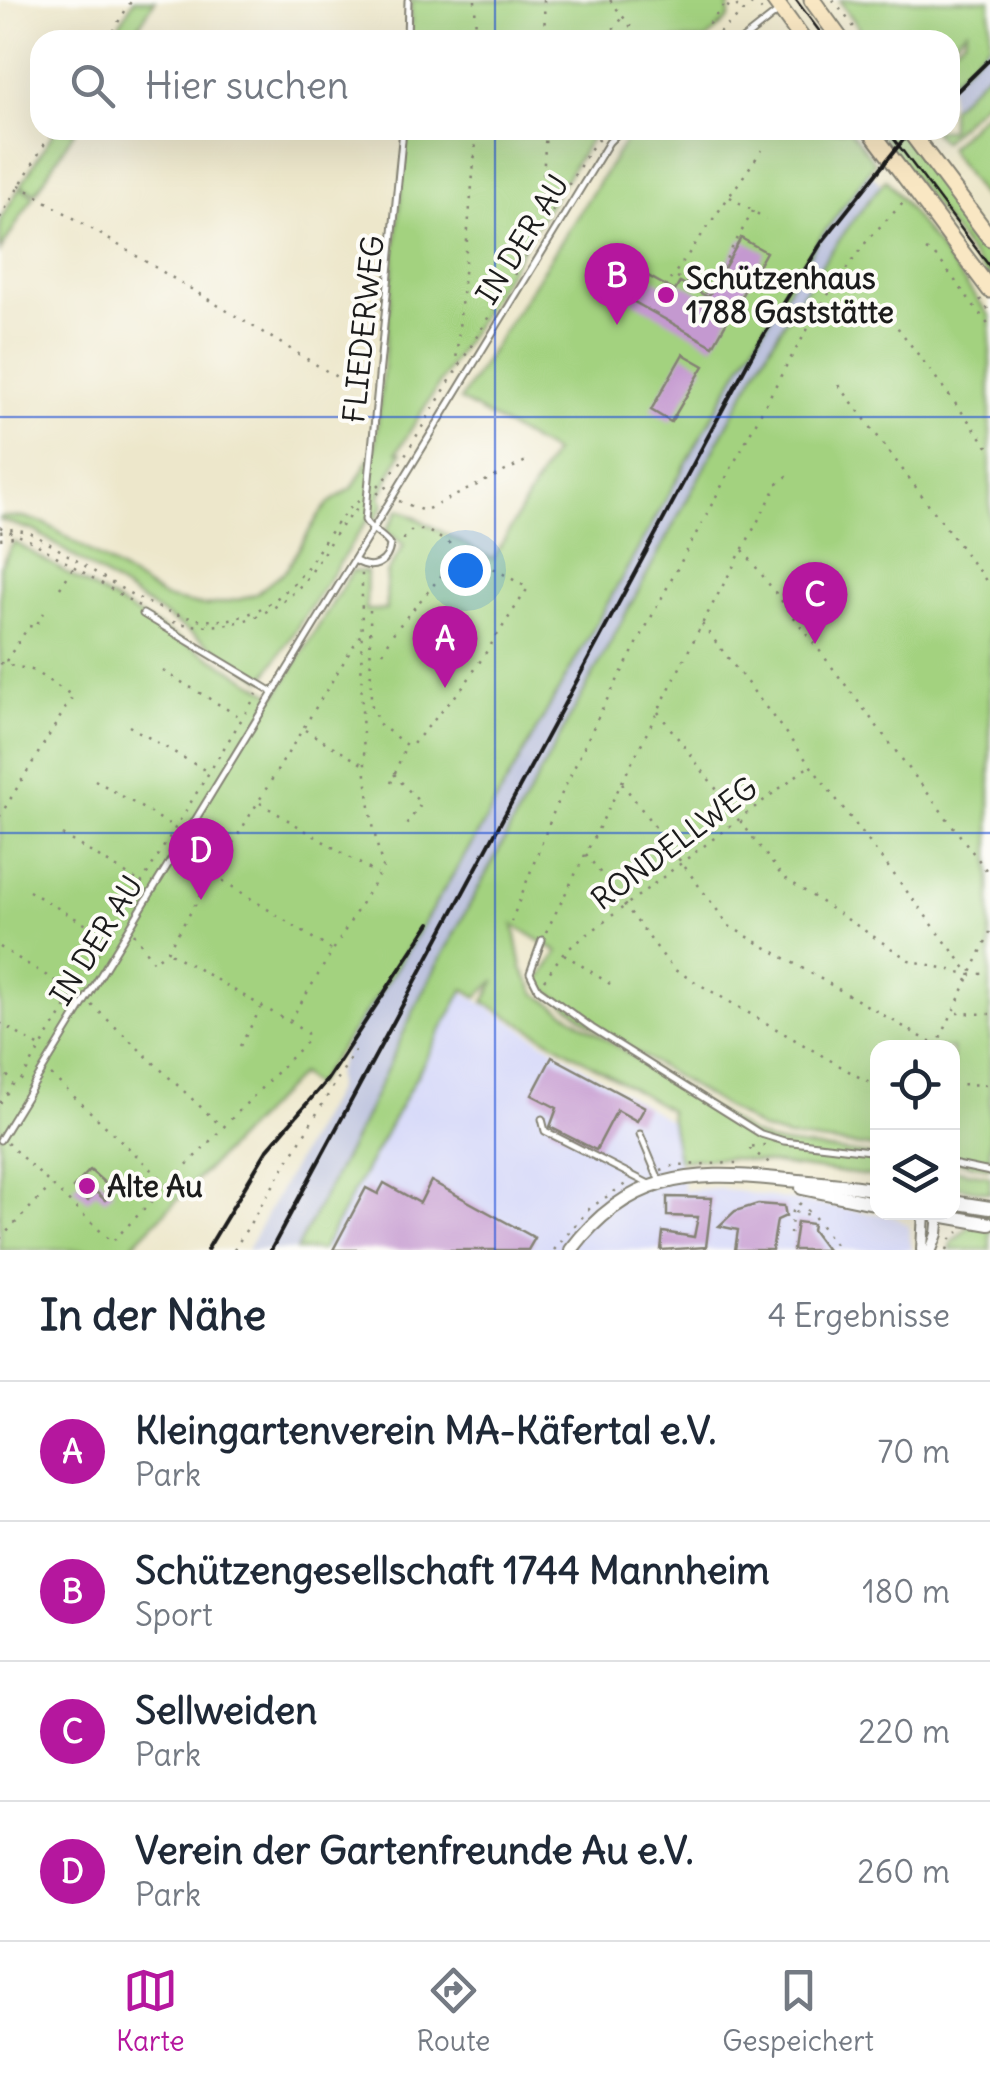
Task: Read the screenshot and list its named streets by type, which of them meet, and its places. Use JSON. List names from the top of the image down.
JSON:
{
  "streets": {
    "lane": ["IN DER AU", "FLIEDERWEG"],
    "path": ["RONDELLWEG"]
  },
  "crossings": [
    ["IN DER AU", "FLIEDERWEG"]
  ],
  "places": ["Schützenhaus 1788 Gaststätte", "Alte Au"],
  "page": {
    "search": "Hier suchen",
    "pins": [
      "B",
      "C",
      "A",
      "D"
    ],
    "heading": ["In der Nähe", "4 Ergebnisse"],
    "list": [
      {
        "mark": "A",
        "name": "Kleingartenverein MA-Käfertal e.V.",
        "note": "Park",
        "value": "70 m"
      },
      {
        "mark": "B",
        "name": "Schützengesellschaft 1744 Mannheim",
        "note": "Sport",
        "value": "180 m"
      },
      {
        "mark": "C",
        "name": "Sellweiden",
        "note": "Park",
        "value": "220 m"
      },
      {
        "mark": "D",
        "name": "Verein der Gartenfreunde Au e.V.",
        "note": "Park",
        "value": "260 m"
      }
    ],
    "nav": ["Karte", "Route", "Gespeichert"]
  }
}
